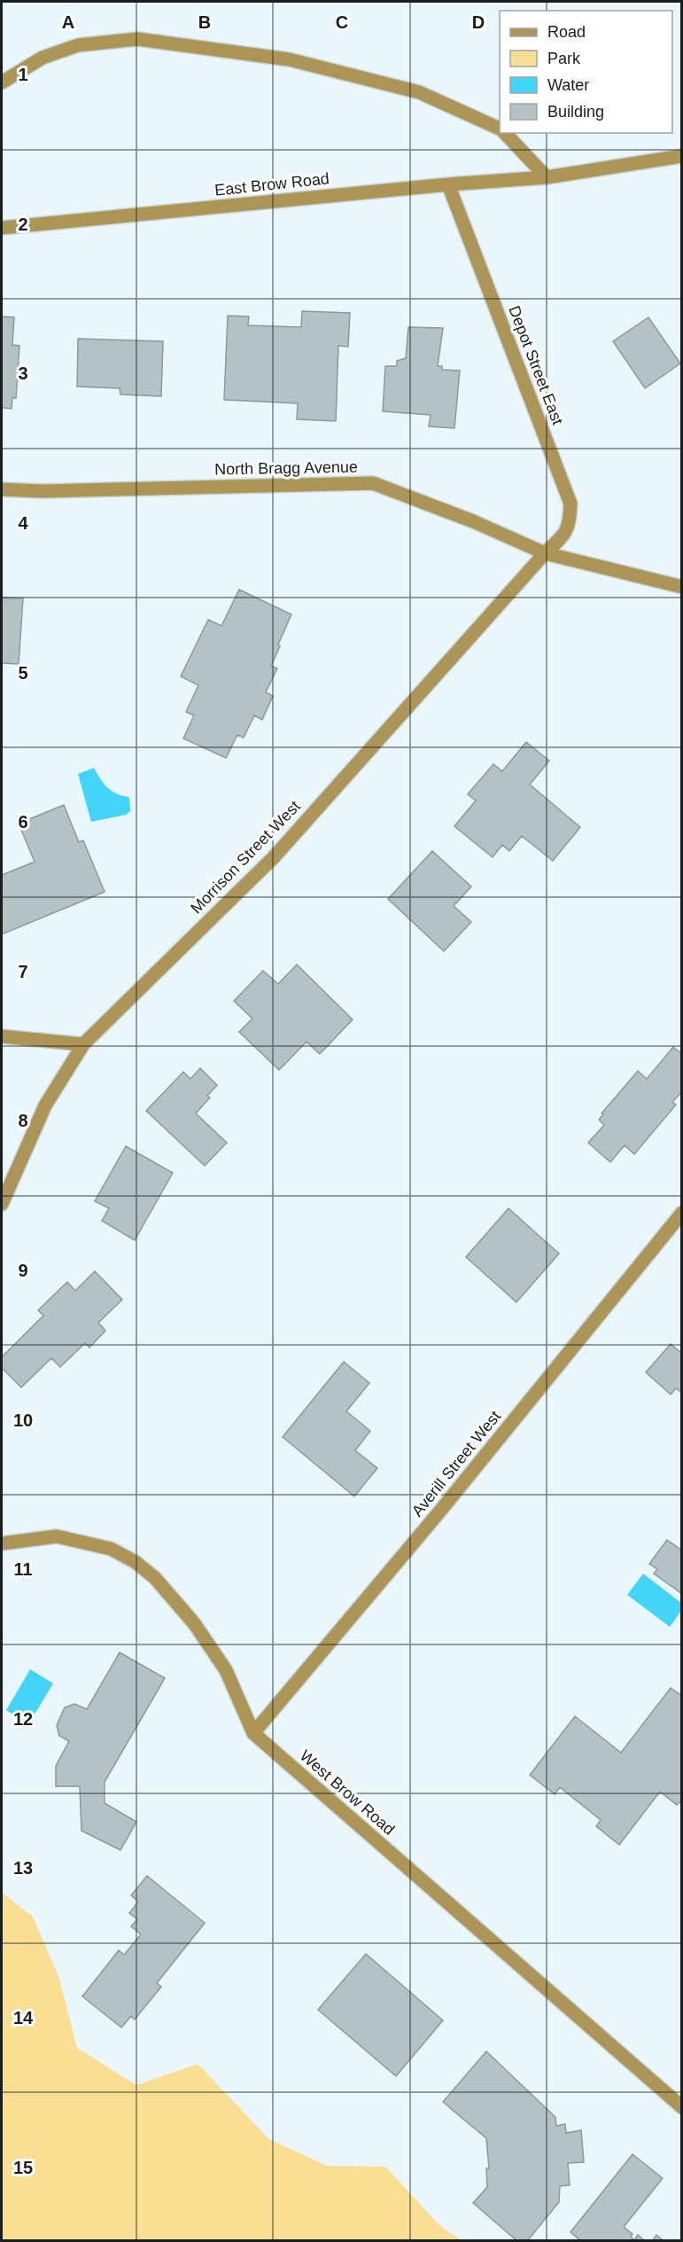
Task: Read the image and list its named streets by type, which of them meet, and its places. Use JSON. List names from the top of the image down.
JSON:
{
  "streets": {
    "street": [
      "East Brow Road",
      "Depot Street East",
      "North Bragg Avenue",
      "Morrison Street West",
      "Averill Street West",
      "West Brow Road"
    ]
  },
  "crossings": [
    ["East Brow Road", "Depot Street East"],
    ["Depot Street East", "North Bragg Avenue"],
    ["Depot Street East", "Morrison Street West"],
    ["North Bragg Avenue", "Morrison Street West"],
    ["Averill Street West", "West Brow Road"]
  ],
  "legend": [
    "Road",
    "Park",
    "Water",
    "Building"
  ],
  "grid": {
    "columns": [
      "A",
      "B",
      "C",
      "D"
    ],
    "rows": [
      "1",
      "2",
      "3",
      "4",
      "5",
      "6",
      "7",
      "8",
      "9",
      "10",
      "11",
      "12",
      "13",
      "14",
      "15"
    ]
  }
}
